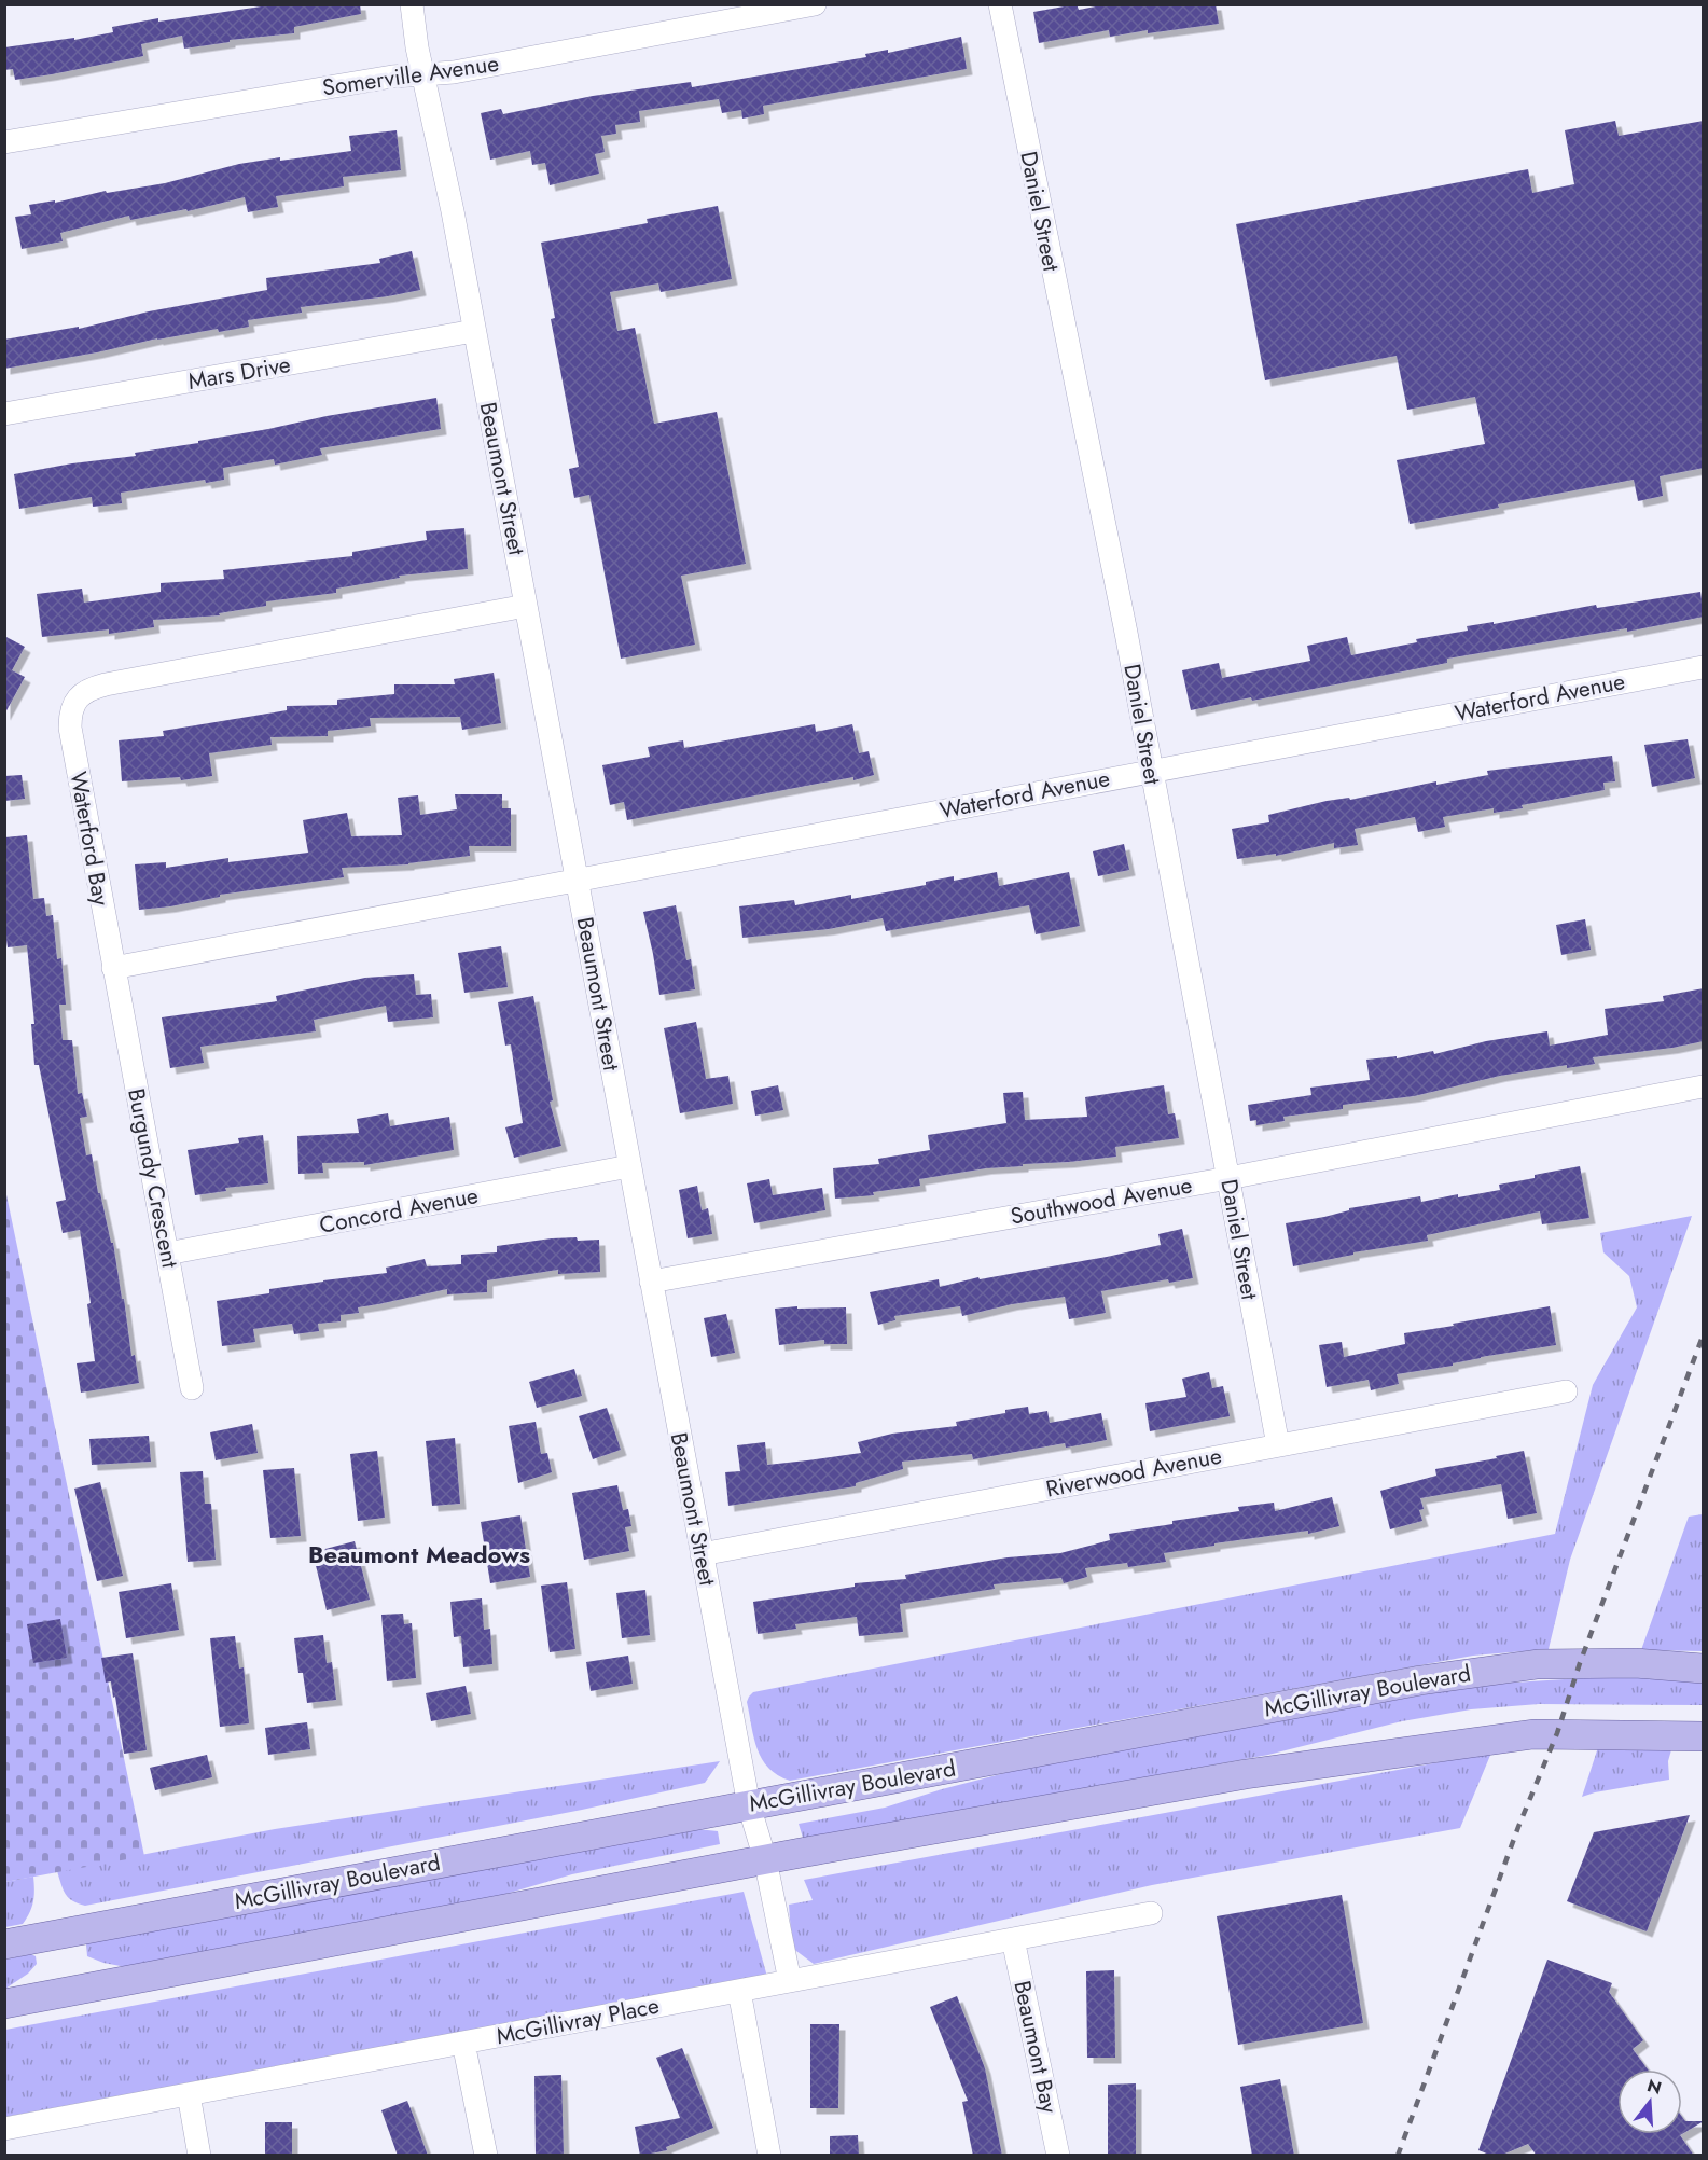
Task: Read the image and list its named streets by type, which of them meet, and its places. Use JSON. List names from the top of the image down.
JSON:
{
  "streets": {
    "main road": ["McGillivray Boulevard"],
    "street": [
      "Somerville Avenue",
      "Daniel Street",
      "Mars Drive",
      "Beaumont Street",
      "Waterford Avenue",
      "Waterford Bay",
      "Burgundy Crescent",
      "Southwood Avenue",
      "Concord Avenue",
      "Riverwood Avenue",
      "McGillivray Place",
      "Beaumont Bay"
    ]
  },
  "crossings": [
    ["Somerville Avenue", "Beaumont Street"],
    ["Daniel Street", "Waterford Avenue"],
    ["Daniel Street", "Southwood Avenue"],
    ["Daniel Street", "Riverwood Avenue"],
    ["Mars Drive", "Beaumont Street"],
    ["Beaumont Street", "Waterford Avenue"],
    ["Beaumont Street", "Waterford Bay"],
    ["Beaumont Street", "Southwood Avenue"],
    ["Beaumont Street", "Concord Avenue"],
    ["Beaumont Street", "Riverwood Avenue"],
    ["Beaumont Street", "McGillivray Boulevard"],
    ["Beaumont Street", "McGillivray Place"],
    ["Waterford Bay", "Burgundy Crescent"],
    ["Burgundy Crescent", "Concord Avenue"],
    ["McGillivray Place", "Beaumont Bay"]
  ],
  "districts": ["Beaumont Meadows"],
  "north": "top"
}
